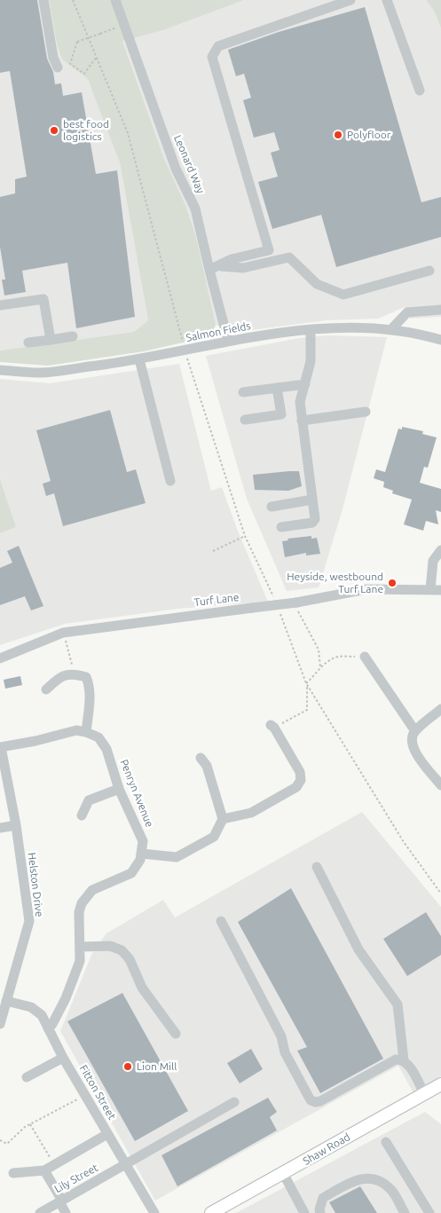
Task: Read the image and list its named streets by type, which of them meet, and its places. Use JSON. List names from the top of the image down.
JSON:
{
  "streets": {
    "main road": ["Shaw Road"],
    "street": [
      "Leonard Way",
      "Salmon Fields",
      "Turf Lane",
      "Penryn Avenue",
      "Helston Drive",
      "Fitton Street",
      "Lily Street"
    ]
  },
  "crossings": [
    ["Leonard Way", "Salmon Fields"],
    ["Helston Drive", "Fitton Street"],
    ["Fitton Street", "Lily Street"]
  ],
  "places": [
    "best food logistics",
    "Polyfloor",
    "Heyside, westbound Turf Lane",
    "Lion Mill"
  ]
}
